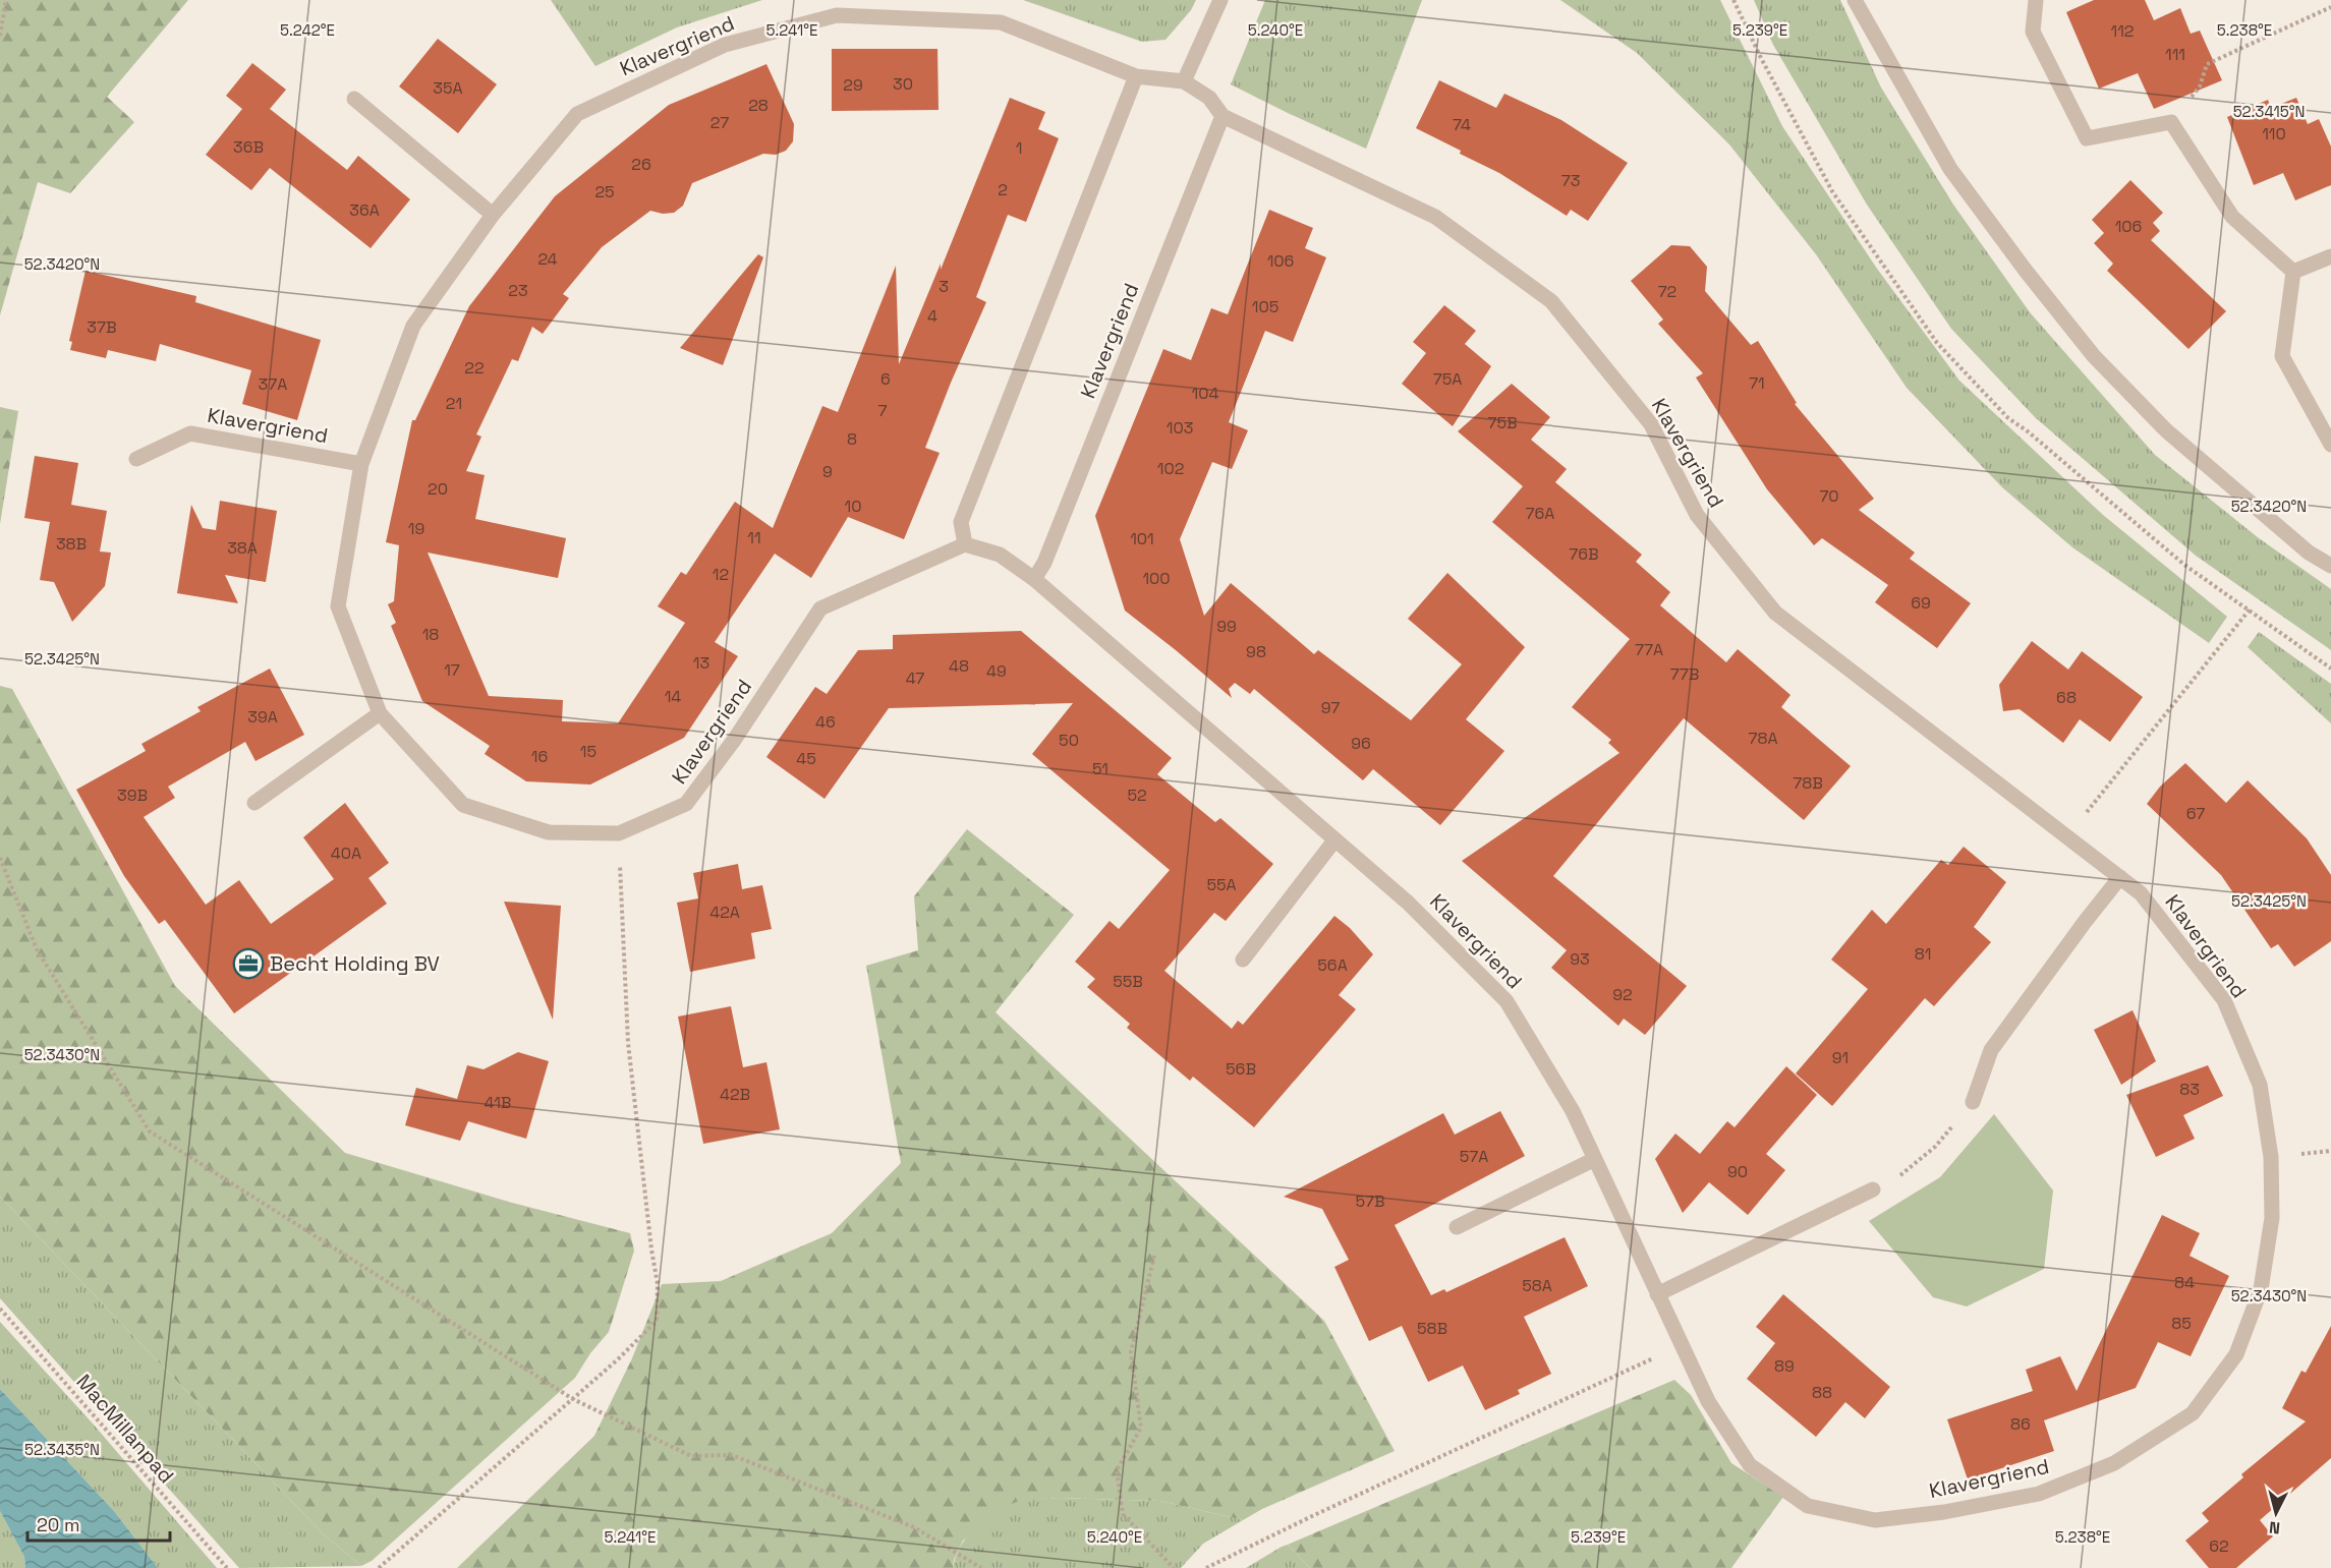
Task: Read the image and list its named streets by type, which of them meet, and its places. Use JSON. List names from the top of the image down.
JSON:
{
  "streets": {
    "street": ["Klavergriend"],
    "path": ["MacMillanpad"]
  },
  "places": {
    "office": ["Becht Holding BV"]
  },
  "house_numbers": [
    "112",
    "111",
    "30",
    "29",
    "35A",
    "28",
    "27",
    "74",
    "110",
    "36B",
    "1",
    "26",
    "73",
    "2",
    "25",
    "36A",
    "106",
    "24",
    "106",
    "3",
    "23",
    "72",
    "105",
    "4",
    "37B",
    "22",
    "6",
    "75A",
    "71",
    "37A",
    "104",
    "21",
    "7",
    "75B",
    "103",
    "8",
    "102",
    "9",
    "20",
    "70",
    "10",
    "76A",
    "19",
    "11",
    "101",
    "38B",
    "38A",
    "76B",
    "12",
    "100",
    "69",
    "99",
    "18",
    "77A",
    "98",
    "13",
    "48",
    "17",
    "49",
    "77B",
    "47",
    "14",
    "68",
    "97",
    "39A",
    "46",
    "78A",
    "50",
    "96",
    "15",
    "16",
    "45",
    "51",
    "78B",
    "39B",
    "52",
    "67",
    "40A",
    "55A",
    "42A",
    "81",
    "93",
    "56A",
    "55B",
    "92",
    "91",
    "56B",
    "83",
    "42B",
    "41B",
    "57A",
    "90",
    "57B",
    "84",
    "58A",
    "85",
    "58B",
    "89",
    "88",
    "86",
    "62"
  ],
  "scale_bar": "20 m",
  "north": "bottom",
  "coordinates": [
    "5.242°E",
    "5.241°E",
    "5.240°E",
    "5.239°E",
    "5.238°E",
    "52.3415°N",
    "52.3420°N",
    "52.3425°N",
    "52.3430°N",
    "52.3435°N"
  ]
}
